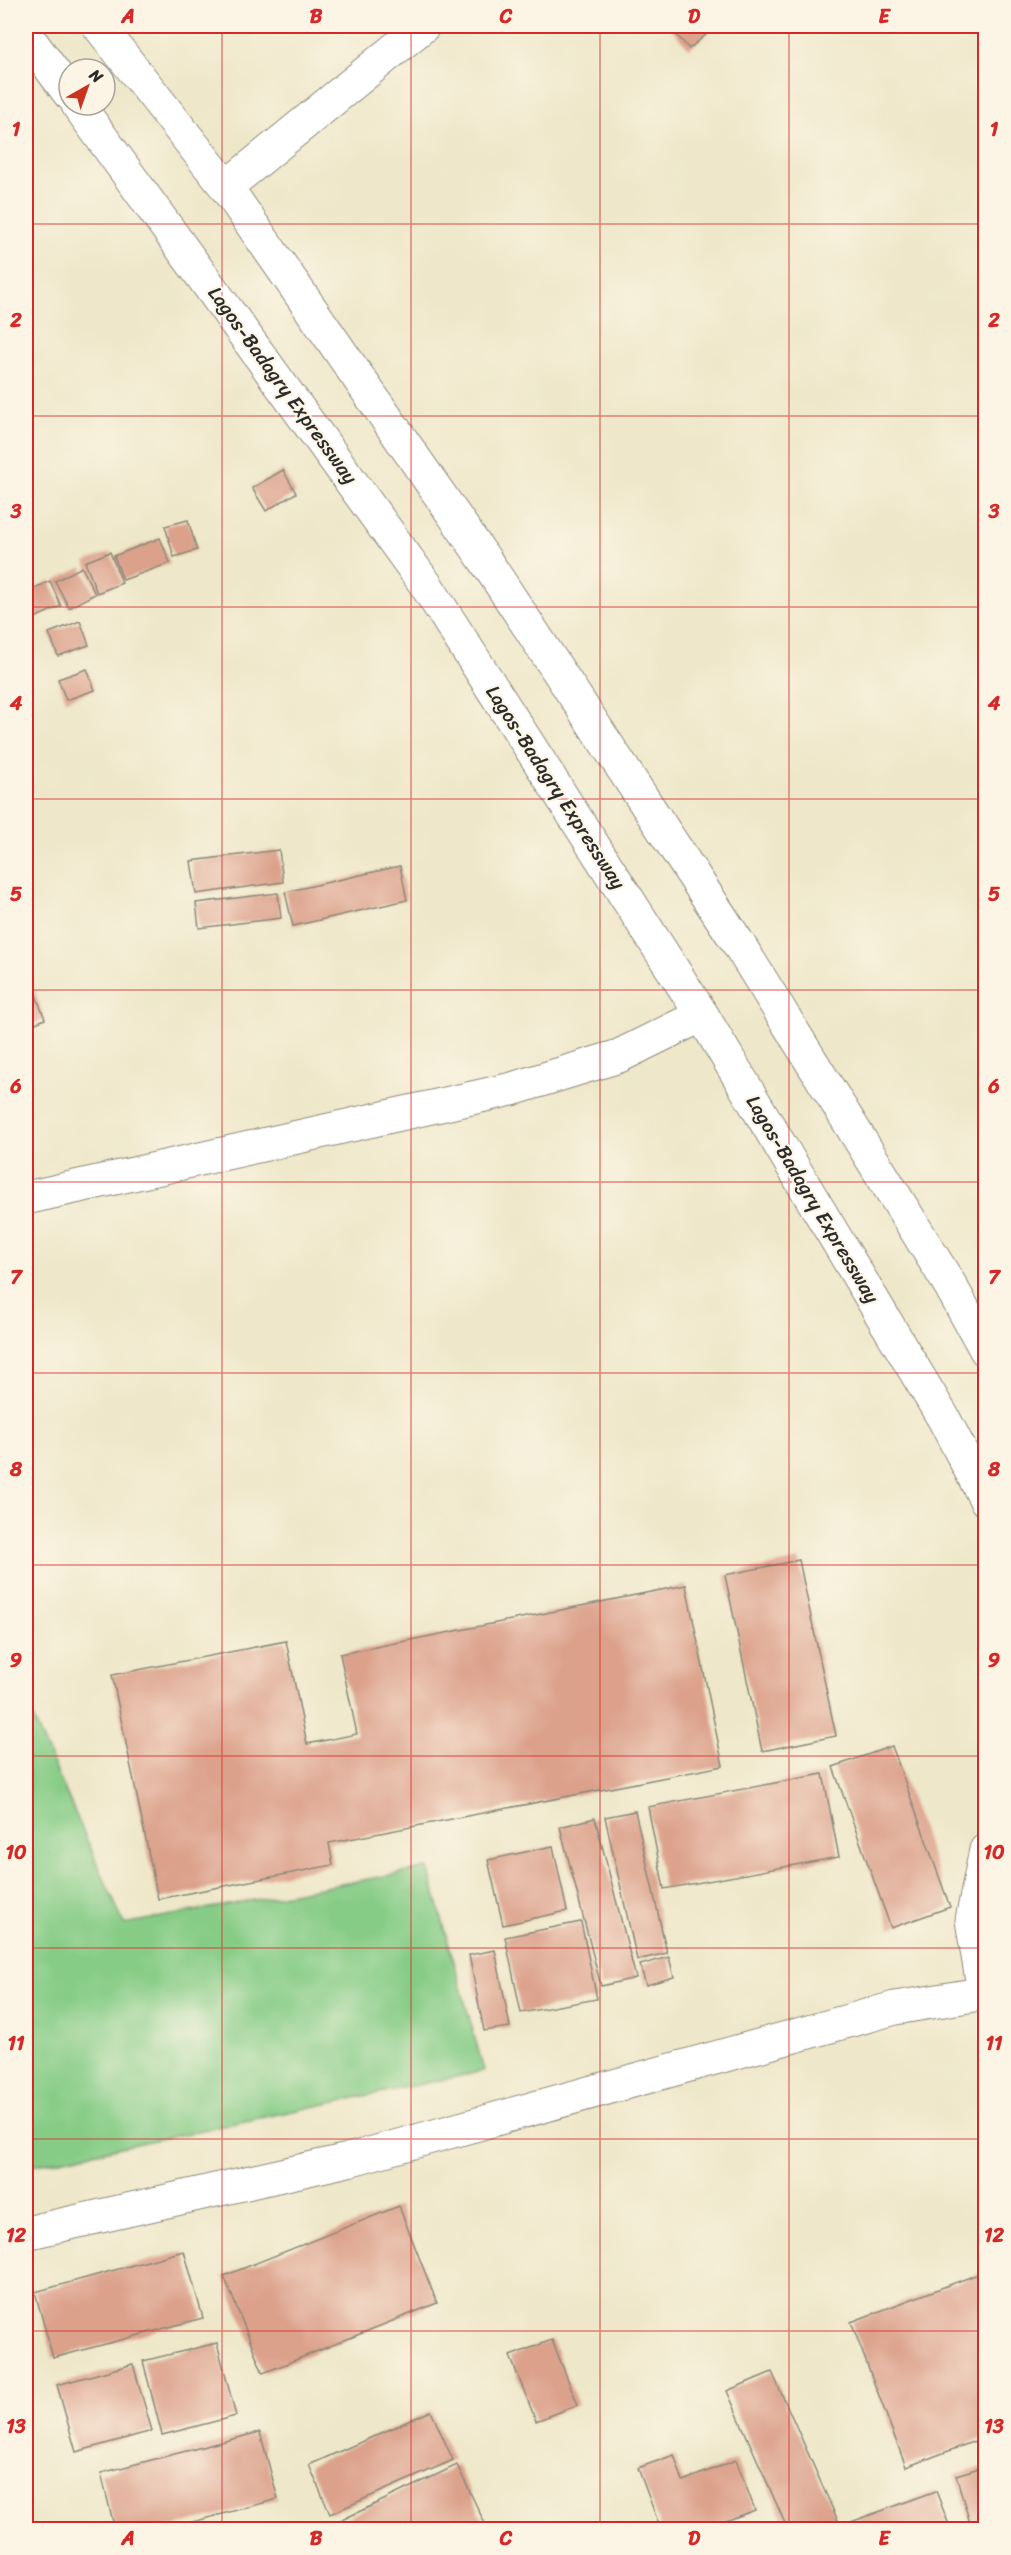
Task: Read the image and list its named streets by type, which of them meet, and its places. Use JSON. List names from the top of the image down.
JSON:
{
  "streets": {
    "main road": ["Lagos-Badagry Expressway"]
  },
  "north": "top right",
  "grid": {
    "columns": [
      "A",
      "B",
      "C",
      "D",
      "E"
    ],
    "rows": [
      "1",
      "2",
      "3",
      "4",
      "5",
      "6",
      "7",
      "8",
      "9",
      "10",
      "11",
      "12",
      "13"
    ]
  }
}
